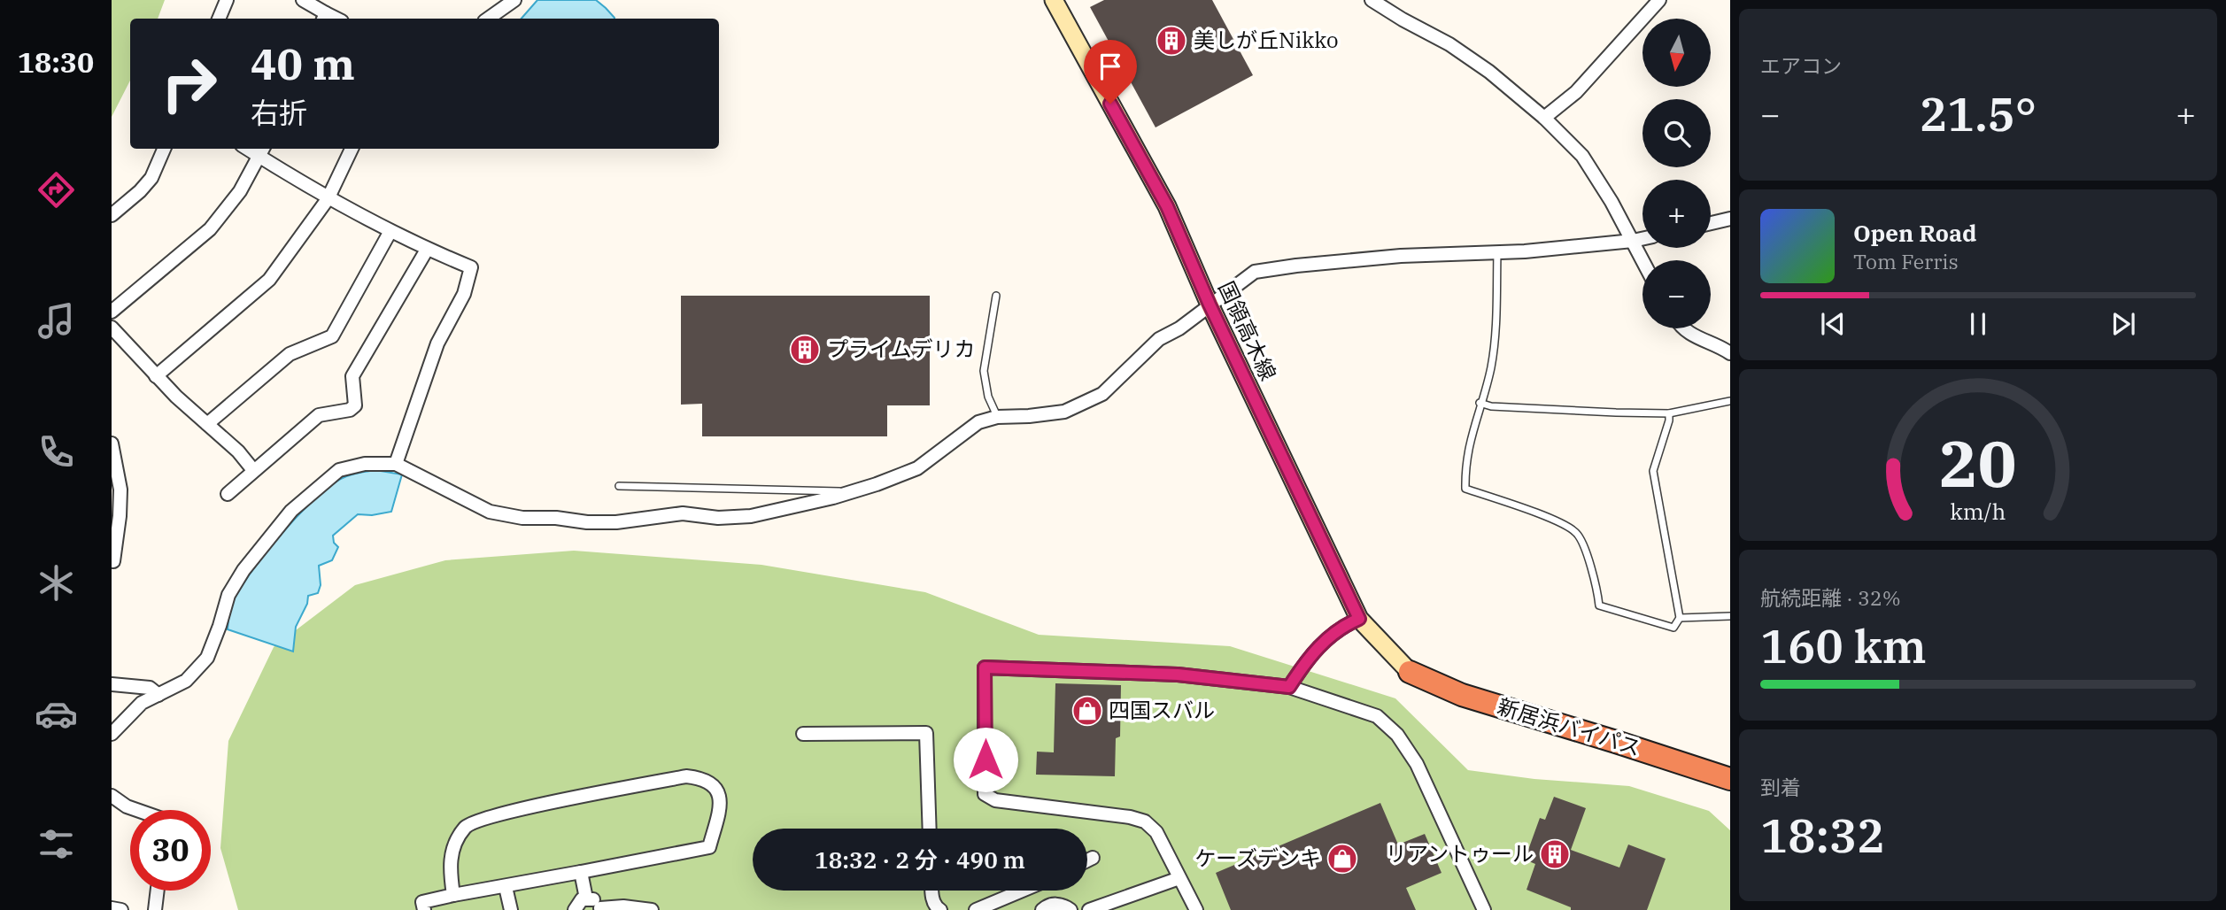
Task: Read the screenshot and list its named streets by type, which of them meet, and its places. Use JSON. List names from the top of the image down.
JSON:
{
  "streets": {
    "highway": ["新居浜バイパス"],
    "main road": ["国領高木線"]
  },
  "crossings": [
    ["国領高木線", "新居浜バイパス"]
  ],
  "places": {
    "building": ["美しが丘Nikko", "プライムデリカ", "リアントゥール"],
    "shop": ["四国スバル", "ケーズデンキ"]
  },
  "north": "bottom",
  "page": {
    "tabs": "18:30",
    "tile": [
      "エアコン",
      ["航続距離 · 32%", "160 km"],
      ["到着", "18:32"]
    ],
    "map_buttons": ["+", "−"],
    "turn": ["40 m", "右折"],
    "heat": ["−", "21.5°", "+"],
    "song": ["Open Road", "Tom Ferris"],
    "limit": "30",
    "trip": "18:32 · 2 分 · 490 m",
    "gauge": ["20", "km/h"]
  }
}
